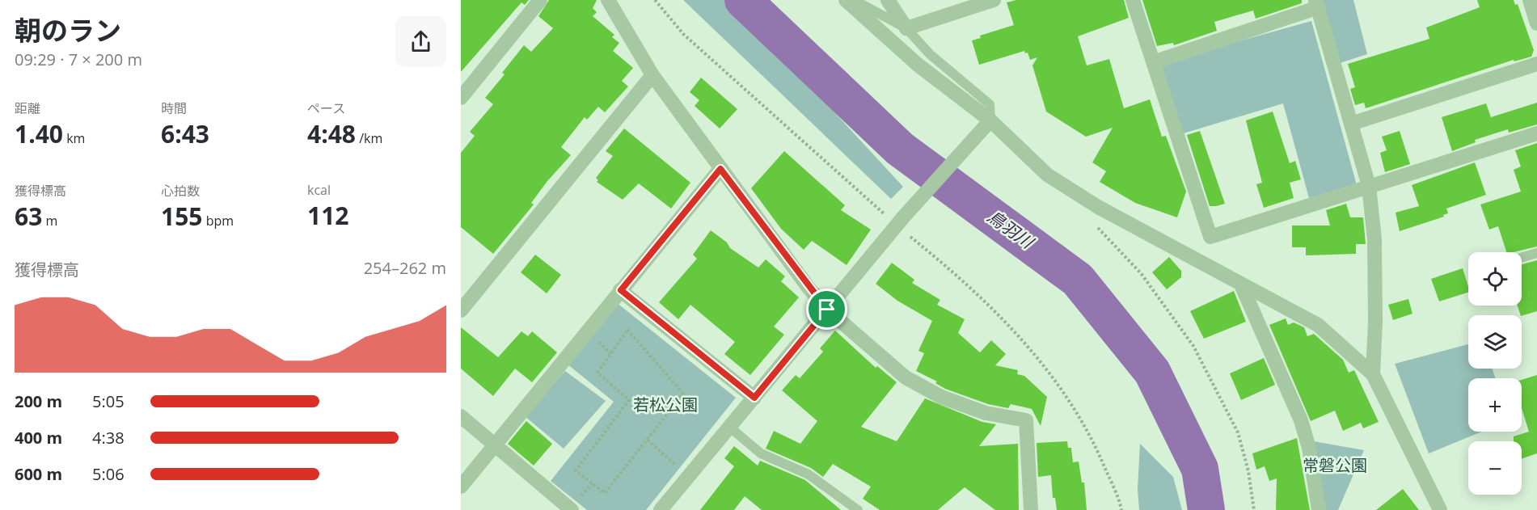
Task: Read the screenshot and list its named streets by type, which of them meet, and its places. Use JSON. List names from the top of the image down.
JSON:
{
  "water": ["鳥羽川"],
  "parks": ["若松公園", "常磐公園"],
  "page": {
    "heading": ["朝のラン", "09:29 · 7 × 200 m"],
    "stats": [
      ["距離", "1.40 km"],
      ["時間", "6:43"],
      ["ペース", "4:48 /km"],
      ["獲得標高", "63 m"],
      ["心拍数", "155 bpm"],
      ["kcal", "112"]
    ],
    "chart": ["獲得標高", "254–262 m"],
    "map_buttons": ["+", "−"],
    "list": [
      {
        "name": "200 m",
        "note": "5:05"
      },
      {
        "name": "400 m",
        "note": "4:38"
      },
      {
        "name": "600 m",
        "note": "5:06"
      }
    ]
  }
}
